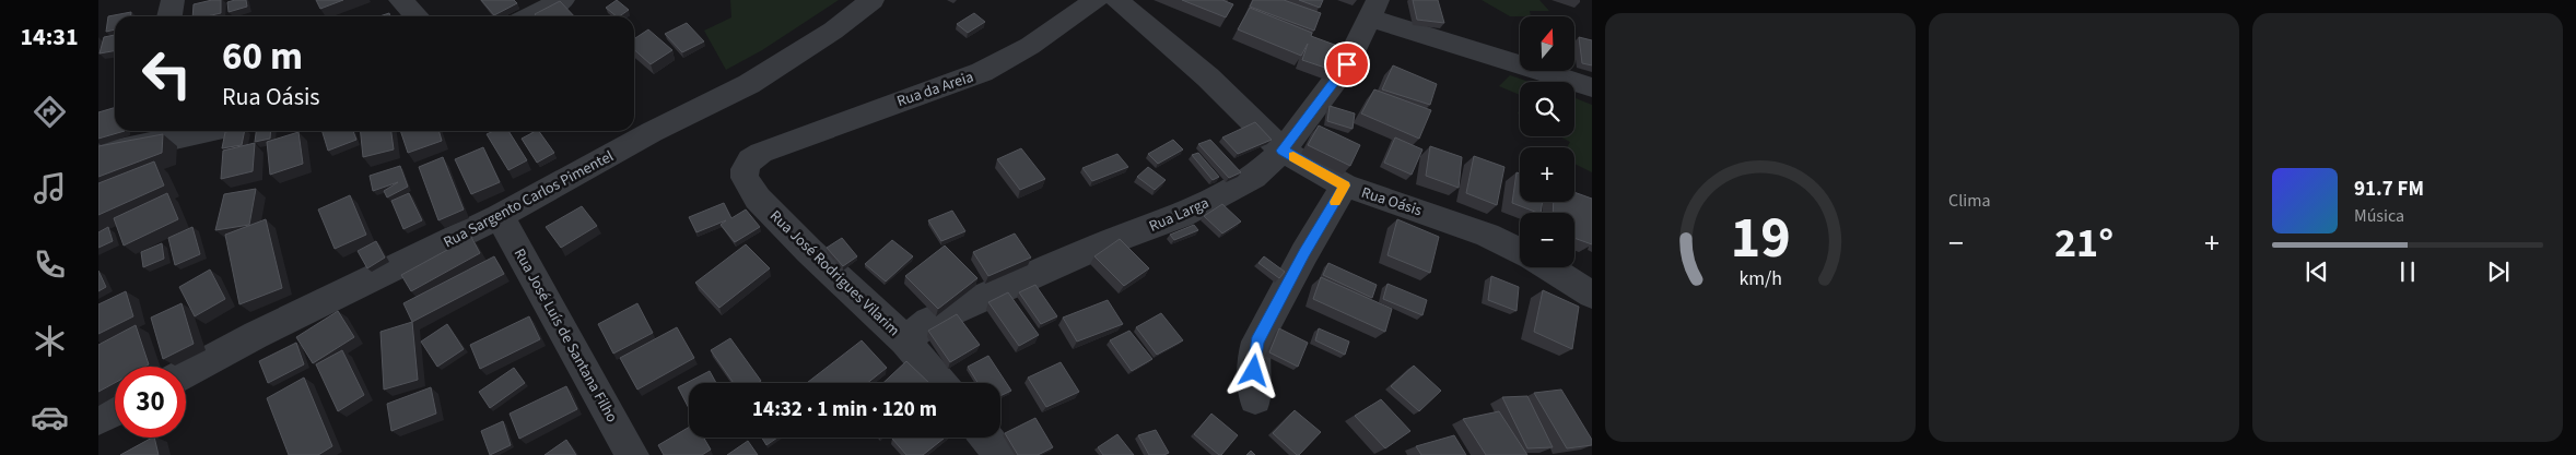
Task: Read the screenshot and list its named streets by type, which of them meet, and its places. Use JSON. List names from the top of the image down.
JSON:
{
  "streets": {
    "street": [
      "Rua da Areia",
      "Rua Sargento Carlos Pimentel",
      "Rua Oásis",
      "Rua Larga",
      "Rua José Rodrigues Vilarim",
      "Rua José Luís de Santana Filho"
    ]
  },
  "crossings": [
    ["Rua da Areia", "Rua Oásis"],
    ["Rua da Areia", "Rua José Rodrigues Vilarim"],
    ["Rua Sargento Carlos Pimentel", "Rua José Luís de Santana Filho"],
    ["Rua Oásis", "Rua Larga"],
    ["Rua Larga", "Rua José Rodrigues Vilarim"]
  ],
  "north": "top",
  "page": {
    "tabs": "14:31",
    "tile": "Clima",
    "map_buttons": ["+", "−"],
    "turn": ["60 m", "Rua Oásis"],
    "song": ["91.7 FM", "Música"],
    "heat": ["−", "21°", "+"],
    "limit": "30",
    "trip": "14:32 · 1 min · 120 m",
    "gauge": ["19", "km/h"]
  }
}
